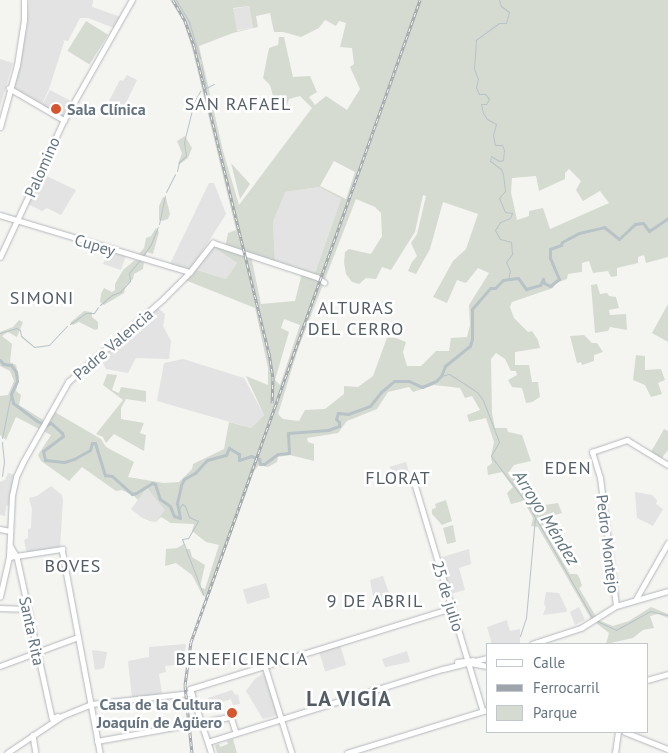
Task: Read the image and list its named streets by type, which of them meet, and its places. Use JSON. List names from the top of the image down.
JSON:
{
  "streets": {
    "street": [
      "Palomino",
      "Cupey",
      "Padre Valencia",
      "Pedro Montejo",
      "25 de julio",
      "Santa Rita"
    ]
  },
  "crossings": [
    ["Palomino", "Cupey"],
    ["Cupey", "Padre Valencia"],
    ["Padre Valencia", "Santa Rita"]
  ],
  "districts": [
    "SAN RAFAEL",
    "SIMONI",
    "ALTURAS DEL CERRO",
    "EDEN",
    "FLORAT",
    "BOVES",
    "9 DE ABRIL",
    "BENEFICIENCIA",
    "LA VIGÍA"
  ],
  "water": ["Arroyo Méndez"],
  "places": ["Sala Clínica", "Casa de la Cultura Joaquín de Agüero"],
  "legend": ["Calle", "Ferrocarril", "Parque"]
}
